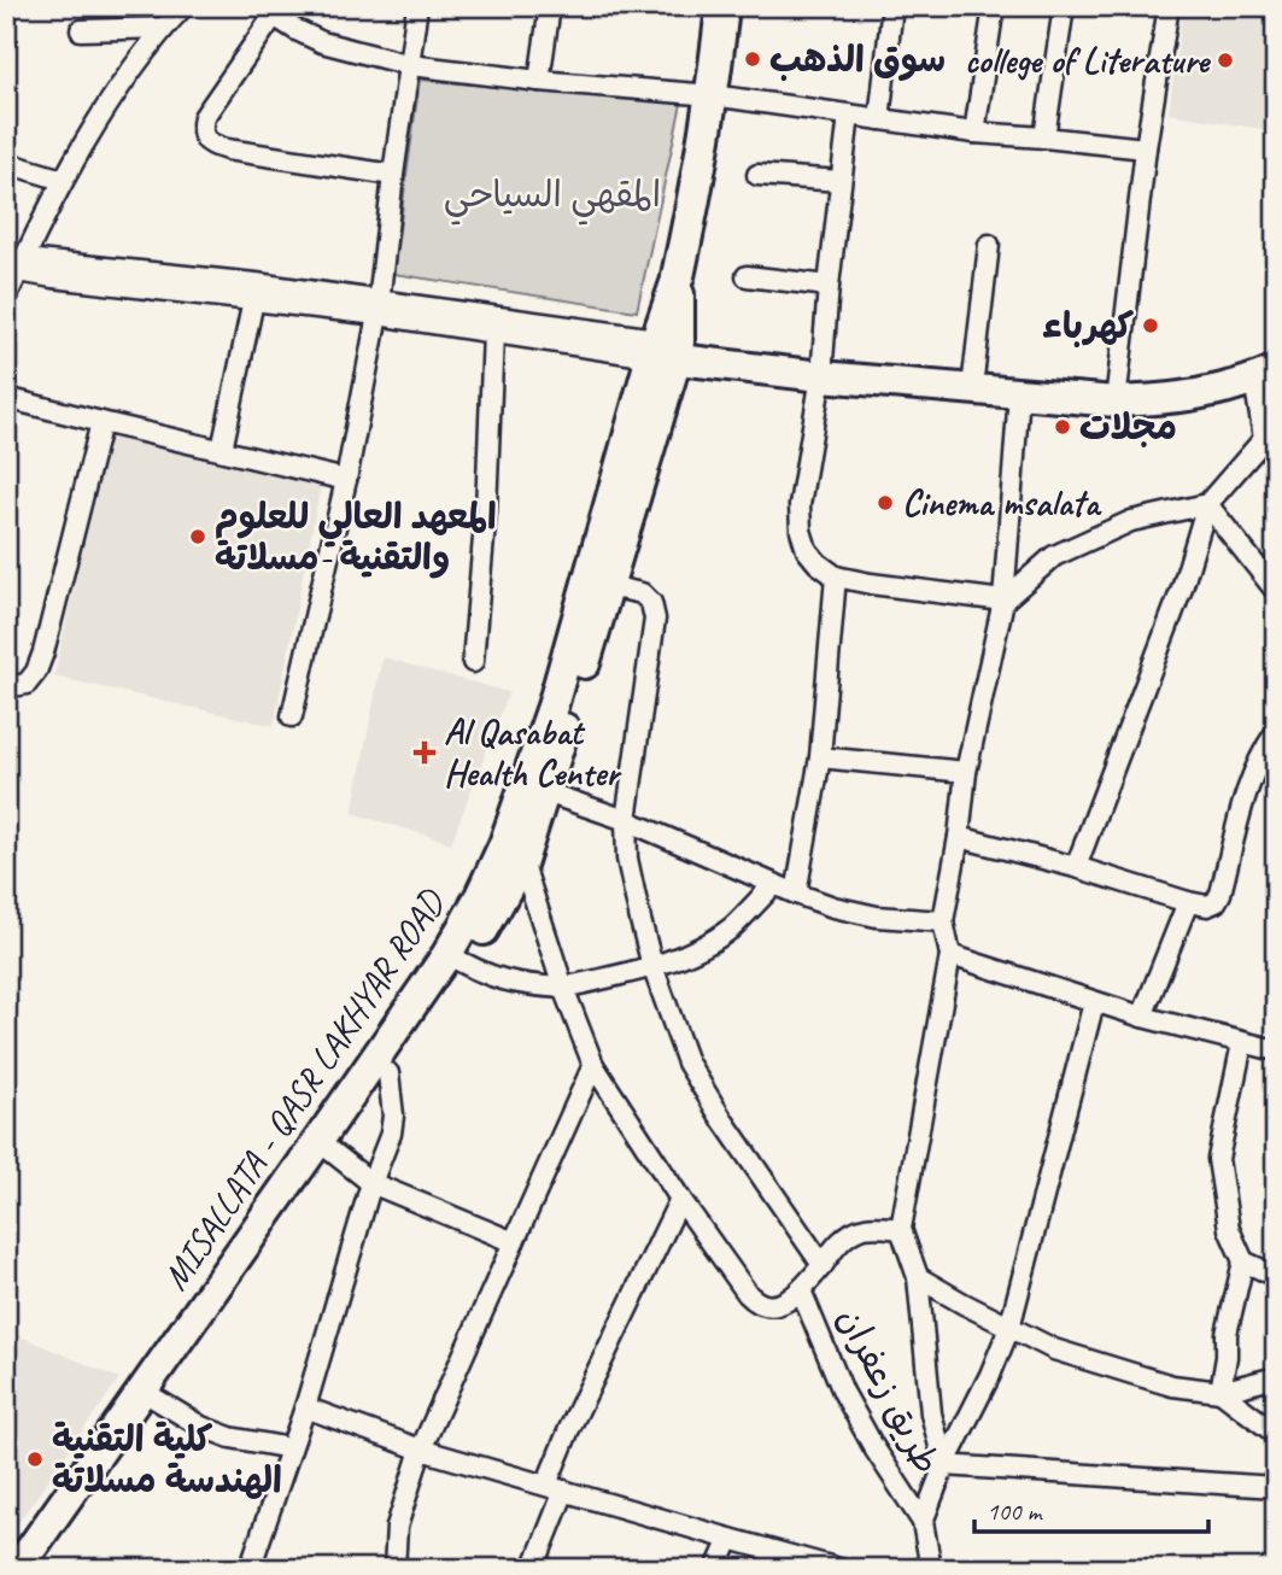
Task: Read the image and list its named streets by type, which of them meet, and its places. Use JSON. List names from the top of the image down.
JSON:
{
  "streets": {
    "main road": ["MISALLATA - QASR LAKHYAR ROAD"],
    "street": ["طريق زعفران"]
  },
  "parks": ["المقهي السياحي"],
  "places": {
    "other": [
      "سوق الذهب",
      "college of Literature",
      "كهرباء",
      "مجلات",
      "Cinema msalata",
      "المعهد العالي للعلوم والتقنية -مسلاتة",
      "كلية التقنية الهندسة مسلاتة"
    ],
    "health": ["Al Qasabat Health Center"]
  },
  "scale_bar": "100 m"
}
